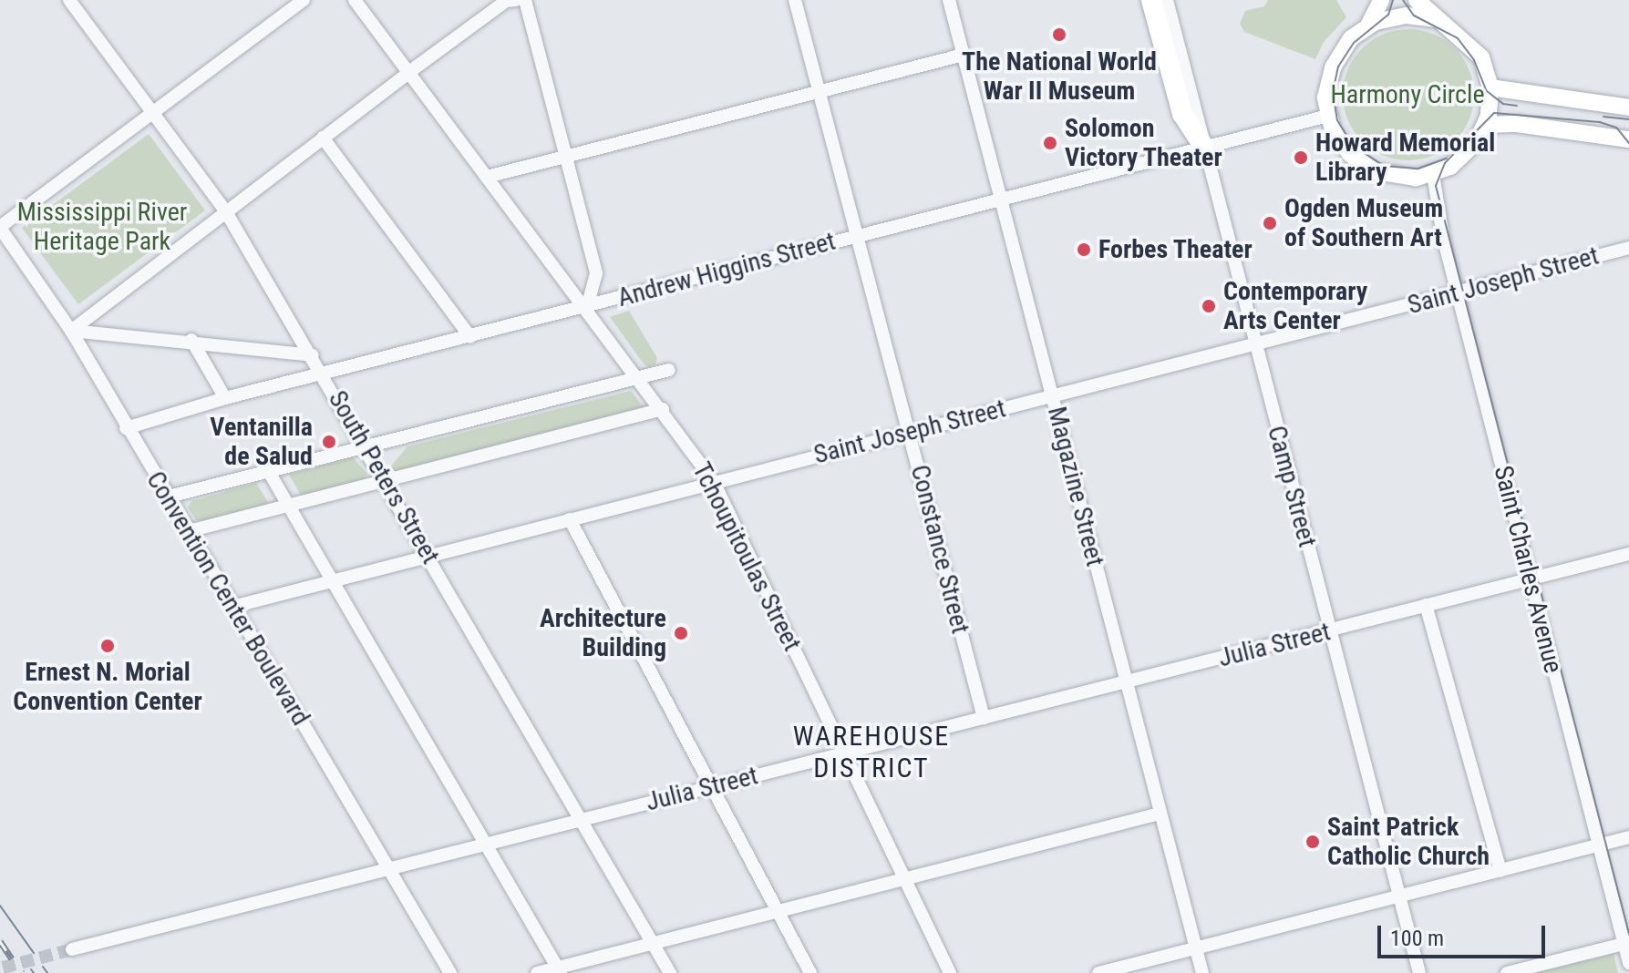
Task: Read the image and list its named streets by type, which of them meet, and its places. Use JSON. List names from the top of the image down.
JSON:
{
  "streets": {
    "street": [
      "Andrew Higgins Street",
      "Saint Joseph Street",
      "South Peters Street",
      "Magazine Street",
      "Camp Street",
      "Constance Street",
      "Tchoupitoulas Street",
      "Saint Charles Avenue",
      "Convention Center Boulevard",
      "Julia Street"
    ]
  },
  "crossings": [
    ["Andrew Higgins Street", "South Peters Street"],
    ["Andrew Higgins Street", "Magazine Street"],
    ["Andrew Higgins Street", "Camp Street"],
    ["Andrew Higgins Street", "Constance Street"],
    ["Andrew Higgins Street", "Tchoupitoulas Street"],
    ["Andrew Higgins Street", "Saint Charles Avenue"],
    ["Andrew Higgins Street", "Convention Center Boulevard"],
    ["Saint Joseph Street", "South Peters Street"],
    ["Saint Joseph Street", "Magazine Street"],
    ["Saint Joseph Street", "Camp Street"],
    ["Saint Joseph Street", "Constance Street"],
    ["Saint Joseph Street", "Tchoupitoulas Street"],
    ["Saint Joseph Street", "Saint Charles Avenue"],
    ["Saint Joseph Street", "Convention Center Boulevard"],
    ["South Peters Street", "Julia Street"],
    ["Magazine Street", "Julia Street"],
    ["Camp Street", "Julia Street"],
    ["Constance Street", "Julia Street"],
    ["Tchoupitoulas Street", "Julia Street"],
    ["Saint Charles Avenue", "Julia Street"],
    ["Convention Center Boulevard", "Julia Street"]
  ],
  "districts": ["WAREHOUSE DISTRICT"],
  "parks": ["Harmony Circle", "Mississippi River Heritage Park"],
  "places": [
    "The National World War II Museum",
    "Solomon Victory Theater",
    "Howard Memorial Library",
    "Ogden Museum of Southern Art",
    "Forbes Theater",
    "Contemporary Arts Center",
    "Ventanilla de Salud",
    "Architecture Building",
    "Ernest N. Morial Convention Center",
    "Saint Patrick Catholic Church"
  ],
  "scale_bar": "100 m"
}
